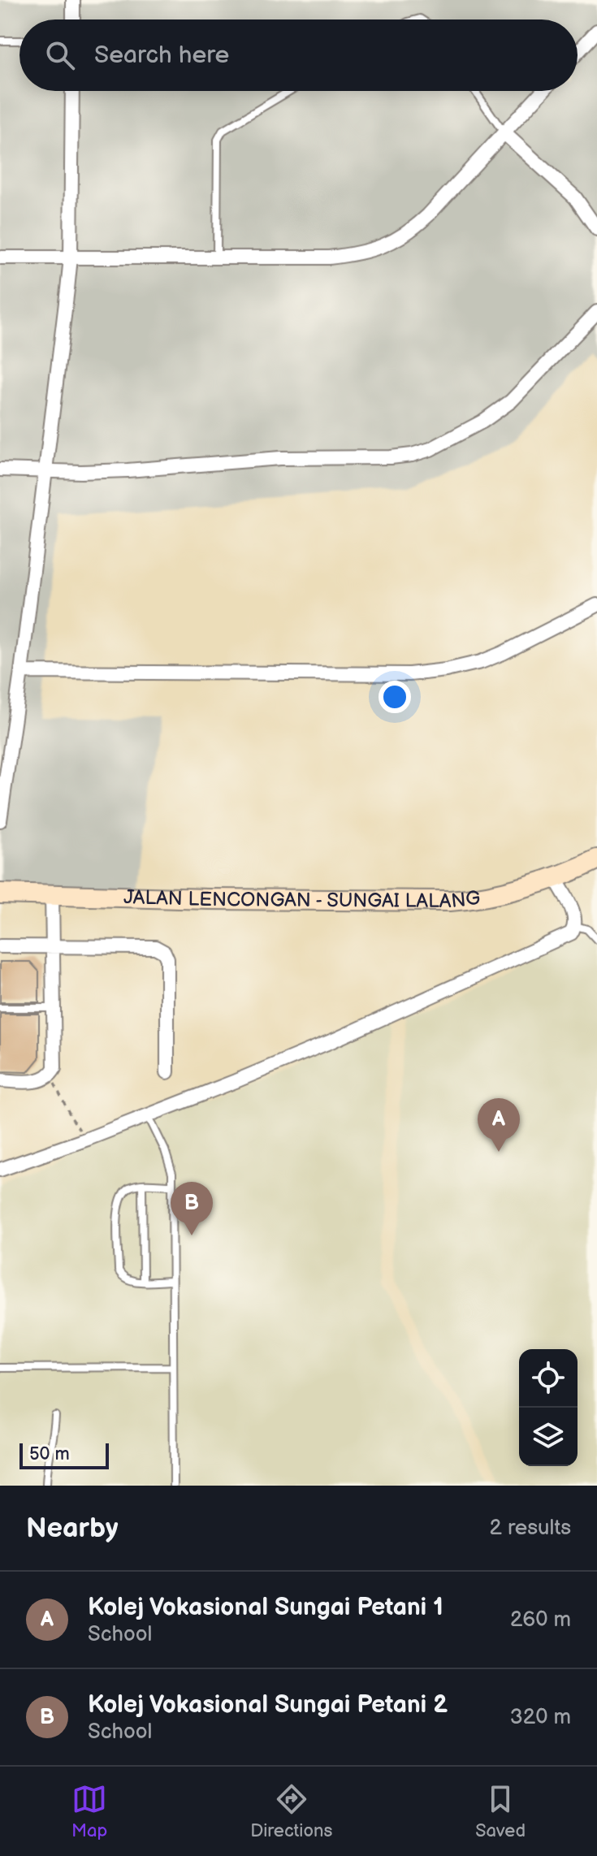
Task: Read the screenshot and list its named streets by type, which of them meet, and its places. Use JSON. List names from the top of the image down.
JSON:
{
  "streets": {
    "street": ["JALAN LENCONGAN - SUNGAI LALANG"]
  },
  "scale_bar": "50 m",
  "page": {
    "search": "Search here",
    "pins": ["A", "B"],
    "scale": "50 m",
    "heading": ["Nearby", "2 results"],
    "list": [
      {
        "mark": "A",
        "name": "Kolej Vokasional Sungai Petani 1",
        "note": "School",
        "value": "260 m"
      },
      {
        "mark": "B",
        "name": "Kolej Vokasional Sungai Petani 2",
        "note": "School",
        "value": "320 m"
      }
    ],
    "nav": ["Map", "Directions", "Saved"]
  }
}
